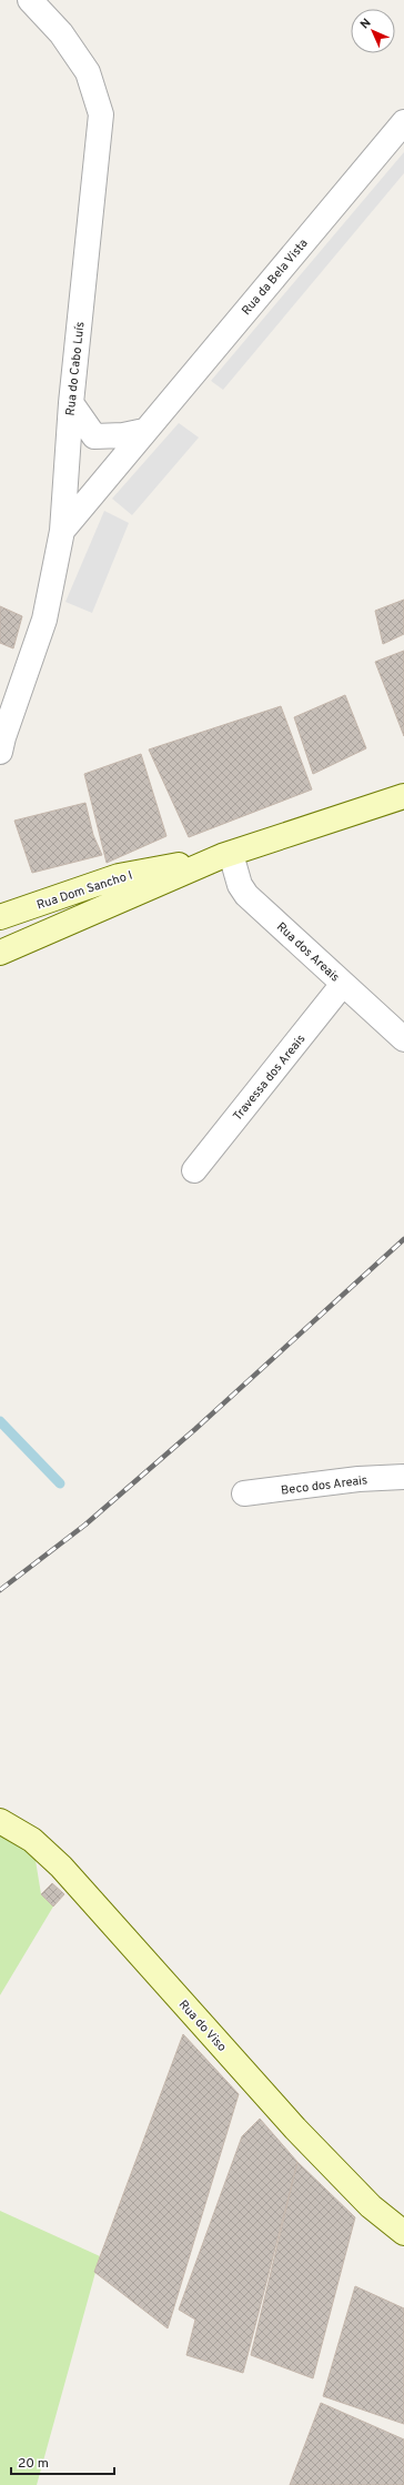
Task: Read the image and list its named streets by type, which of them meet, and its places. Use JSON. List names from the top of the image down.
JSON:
{
  "streets": {
    "main road": ["Rua Dom Sancho I", "Rua do Viso"],
    "street": [
      "Rua da Bela Vista",
      "Rua do Cabo Luís",
      "Rua dos Areais",
      "Travessa dos Areais",
      "Beco dos Areais"
    ]
  },
  "crossings": [
    ["Rua da Bela Vista", "Rua do Cabo Luís"],
    ["Rua Dom Sancho I", "Rua dos Areais"],
    ["Rua dos Areais", "Travessa dos Areais"]
  ],
  "scale_bar": "20 m",
  "north": "top left"
}
